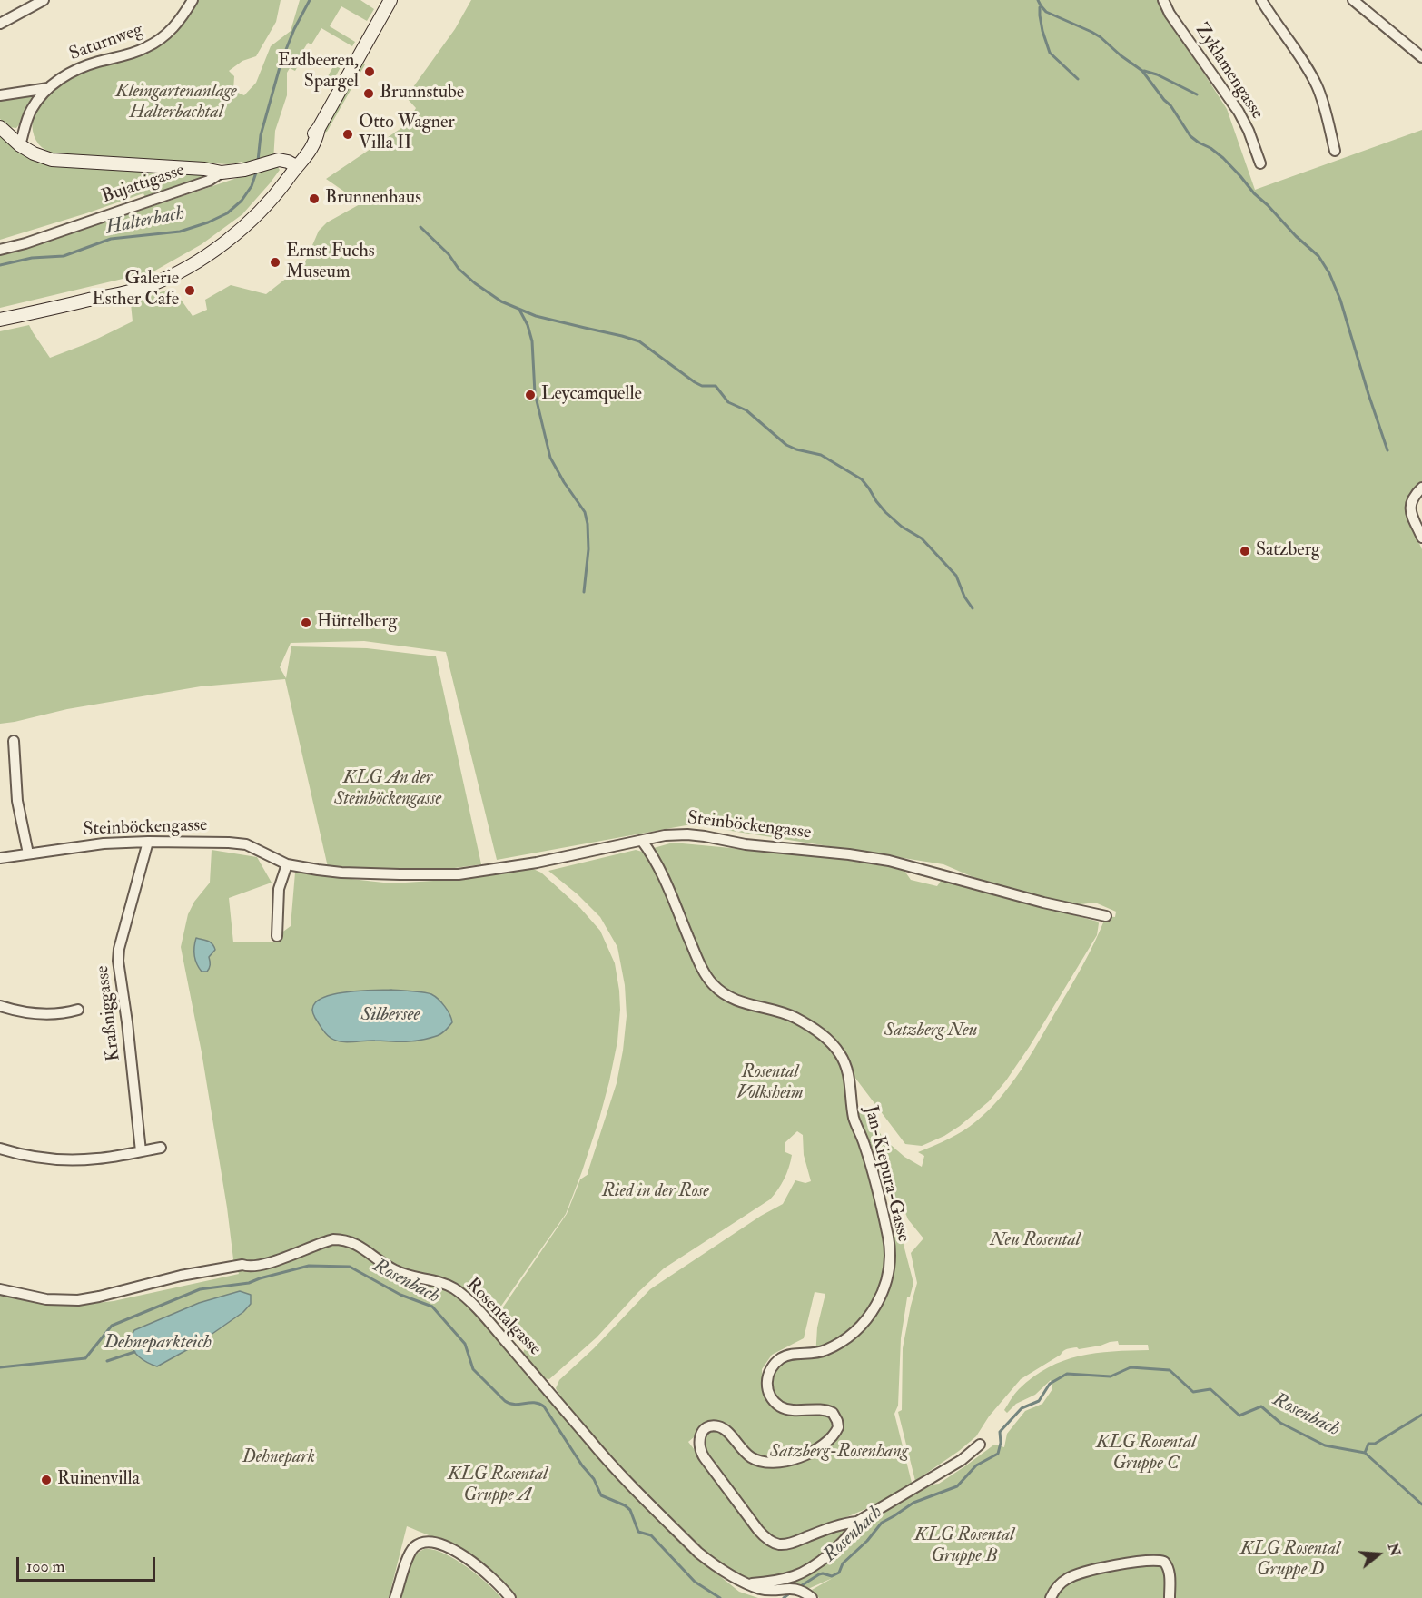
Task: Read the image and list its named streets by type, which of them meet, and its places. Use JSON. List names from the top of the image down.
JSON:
{
  "streets": {
    "main road": ["Bujattigasse"],
    "street": [
      "Saturnweg",
      "Zyklamengasse",
      "Steinböckengasse",
      "Kraßniggasse",
      "Jan-Kiepura-Gasse",
      "Rosentalgasse"
    ]
  },
  "crossings": [
    ["Steinböckengasse", "Kraßniggasse"],
    ["Steinböckengasse", "Jan-Kiepura-Gasse"],
    ["Jan-Kiepura-Gasse", "Rosentalgasse"]
  ],
  "water": [
    "Halterbach",
    "Silbersee",
    "Rosenbach",
    "Dehneparkteich"
  ],
  "parks": [
    "Kleingartenanlage Halterbachtal",
    "KLG An der Steinböckengasse",
    "Satzberg Neu",
    "Rosental Volksheim",
    "Ried in der Rose",
    "Neu Rosental",
    "KLG Rosental Gruppe C",
    "Satzberg-Rosenhang",
    "Dehnepark",
    "KLG Rosental Gruppe A",
    "KLG Rosental Gruppe B",
    "KLG Rosental Gruppe D"
  ],
  "places": [
    "Erdbeeren, Spargel",
    "Brunnstube",
    "Otto Wagner Villa II",
    "Brunnenhaus",
    "Ernst Fuchs Museum",
    "Galerie Esther Cafe",
    "Leycamquelle",
    "Satzberg",
    "Hüttelberg",
    "Ruinenvilla"
  ],
  "scale_bar": "100 m",
  "north": "right"
}
